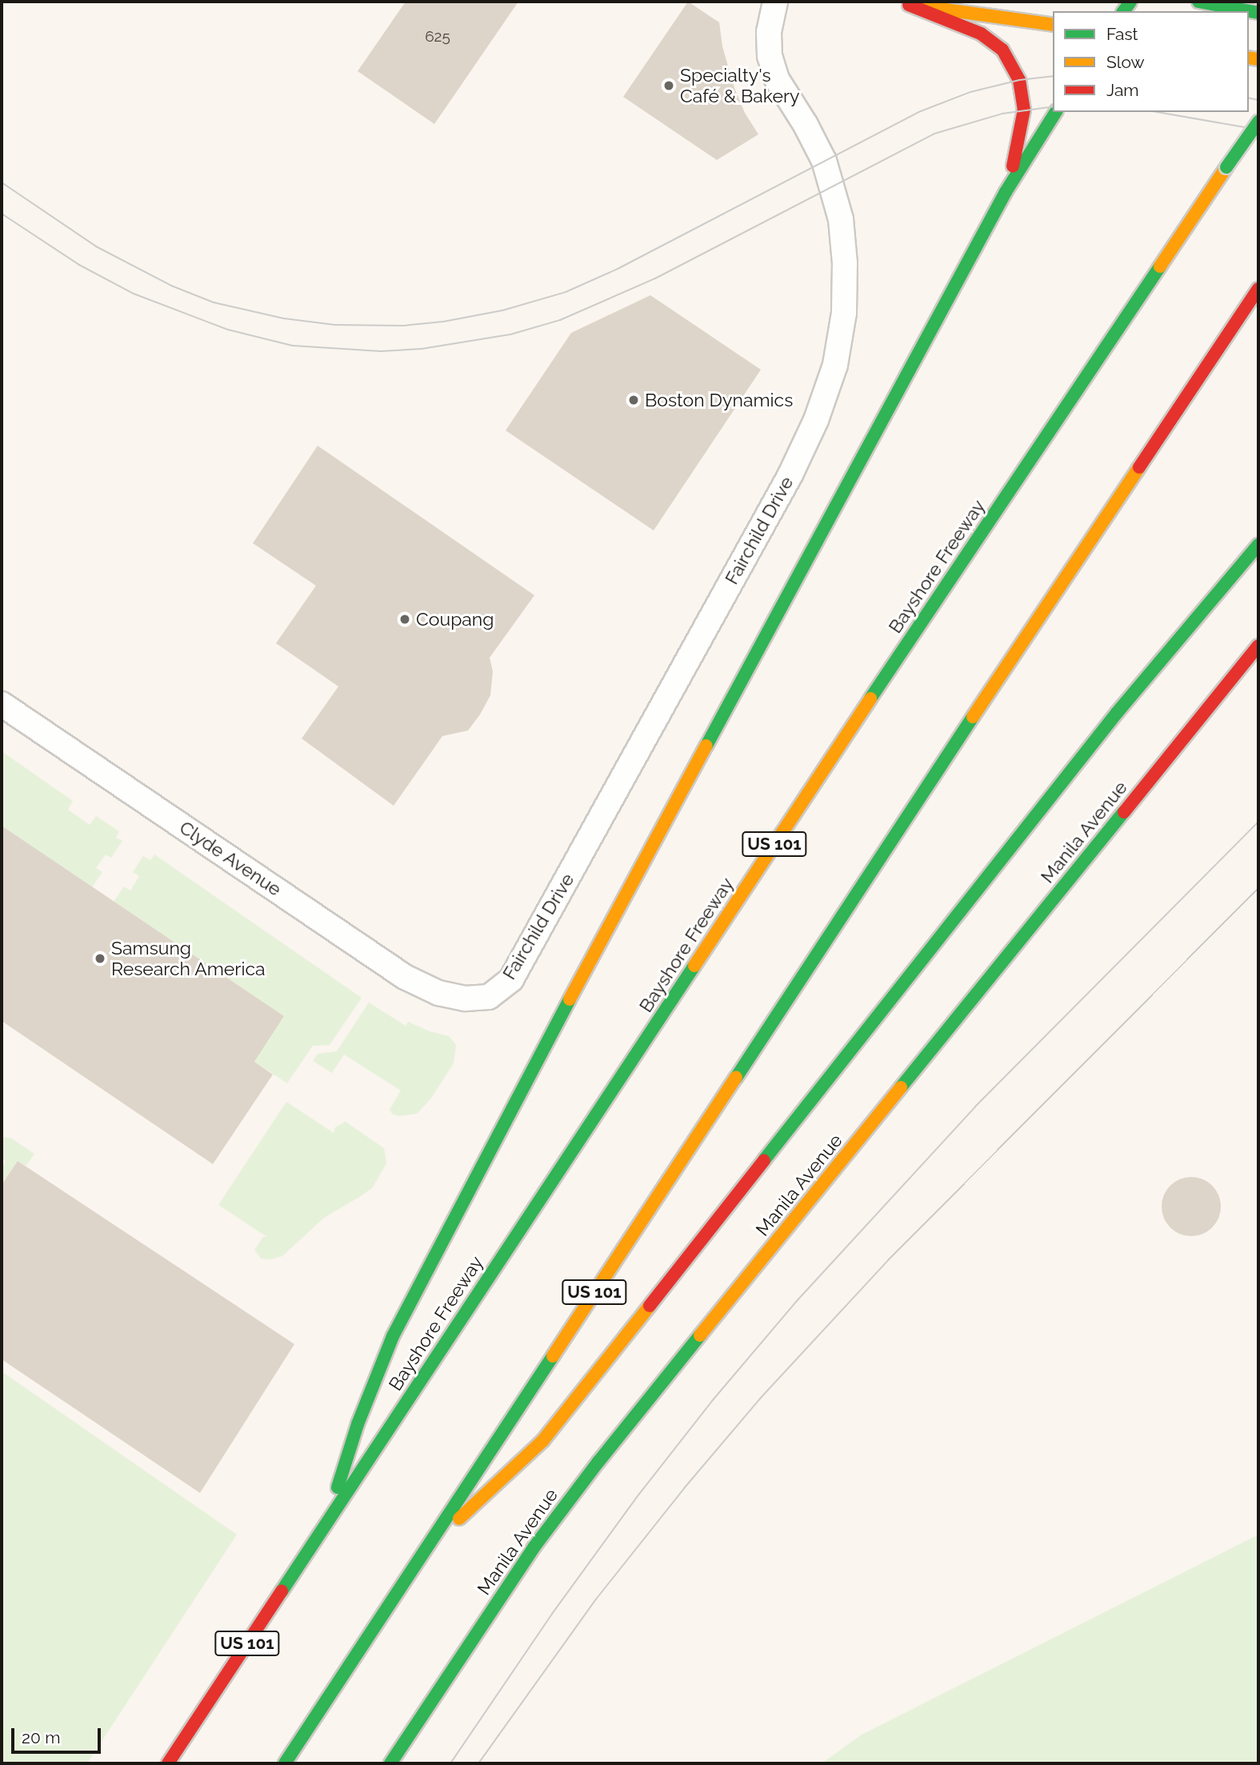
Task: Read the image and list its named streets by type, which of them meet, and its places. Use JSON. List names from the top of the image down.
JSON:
{
  "streets": {
    "main road": ["Bayshore Freeway", "Manila Avenue", "US 101"],
    "street": ["Fairchild Drive", "Clyde Avenue"]
  },
  "crossings": [
    ["Fairchild Drive", "Clyde Avenue"]
  ],
  "places": [
    "Specialty's Café & Bakery",
    "Boston Dynamics",
    "Coupang",
    "Samsung Research America"
  ],
  "house_numbers": ["625"],
  "legend": ["Fast", "Slow", "Jam"],
  "scale_bar": "20 m"
}
